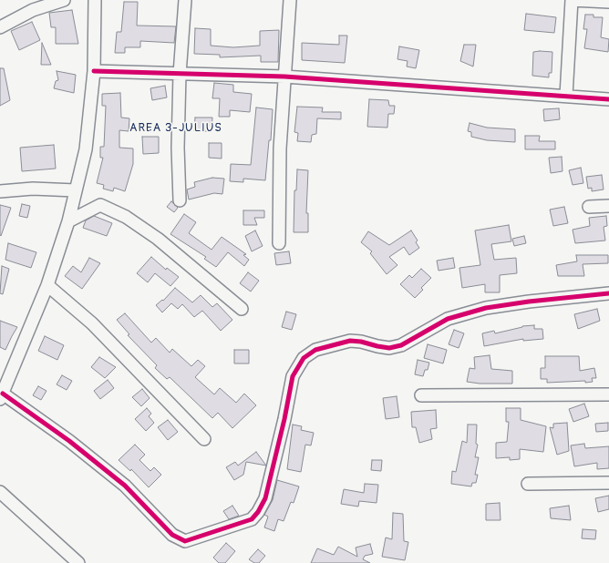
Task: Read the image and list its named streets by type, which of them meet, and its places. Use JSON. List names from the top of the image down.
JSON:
{
  "districts": ["AREA 3-JULIUS"]
}
